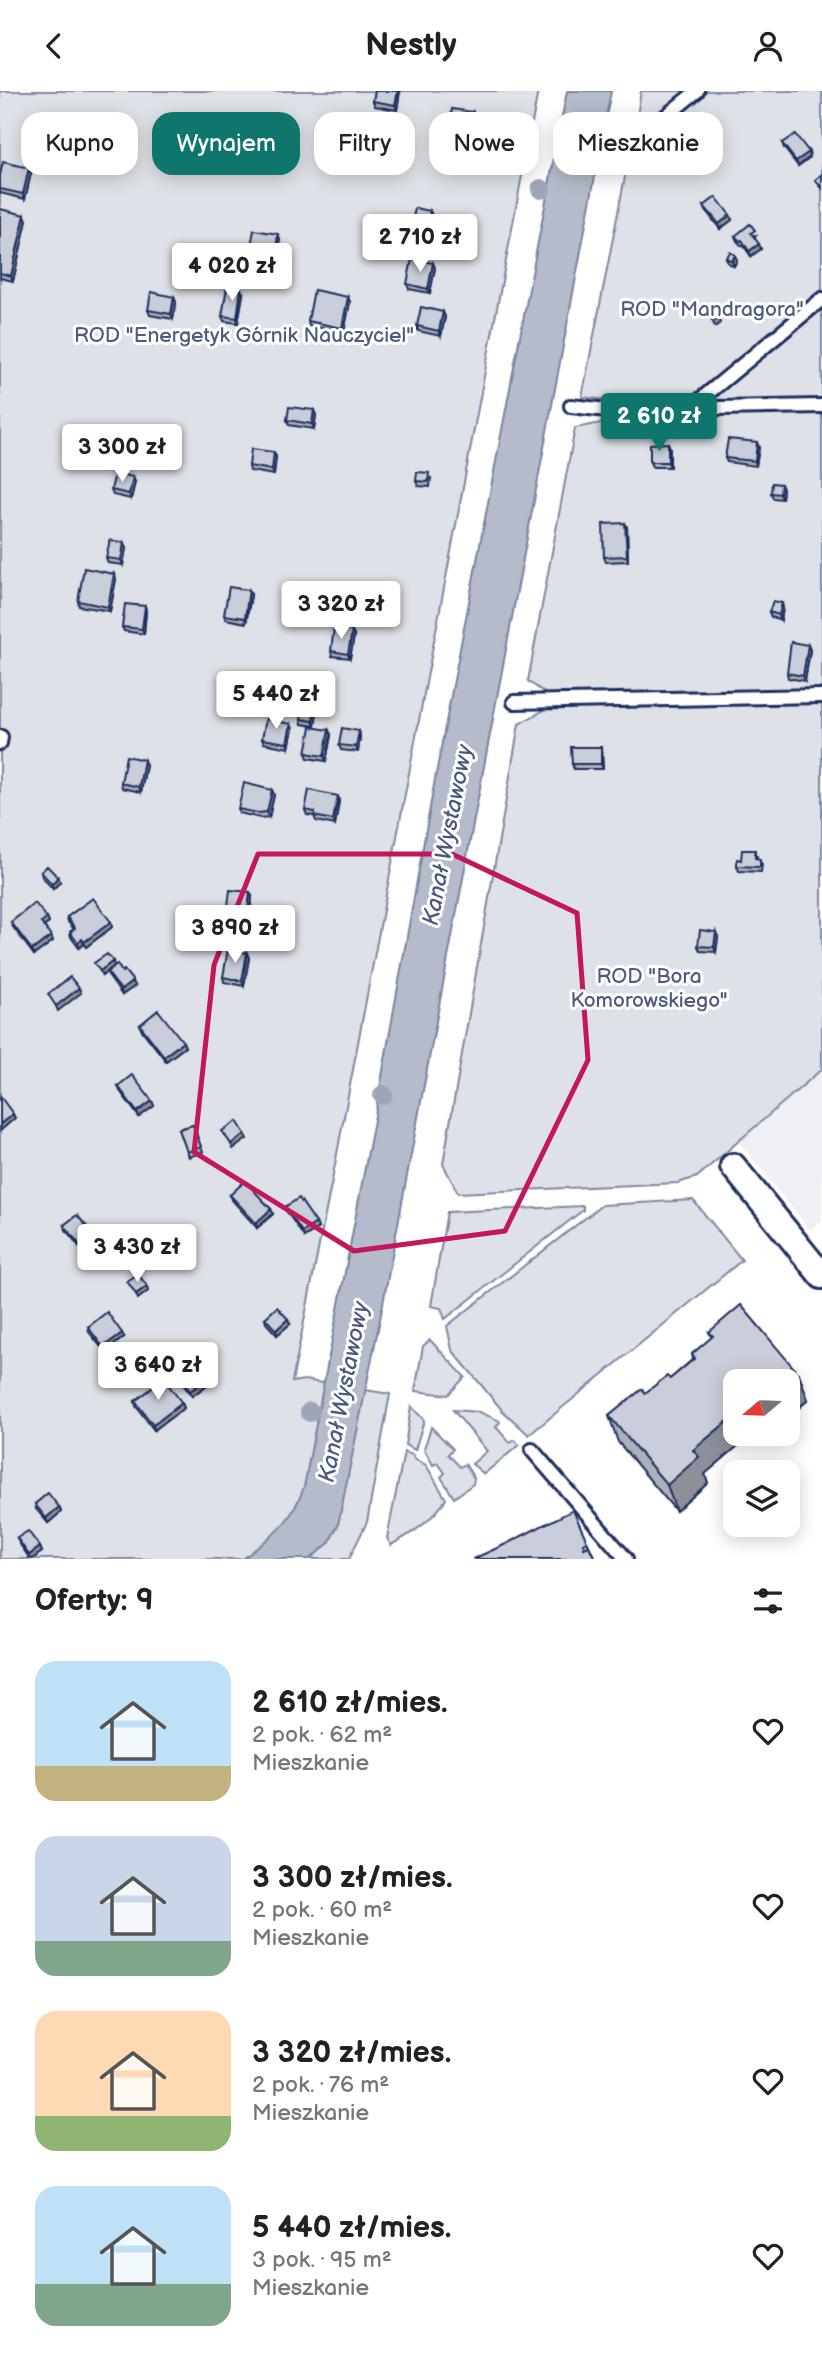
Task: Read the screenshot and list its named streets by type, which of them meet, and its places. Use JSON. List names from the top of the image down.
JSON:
{
  "water": ["Kanał Wystawowy"],
  "parks": ["ROD \"Mandragora\"", "ROD \"Energetyk Górnik Nauczyciel\"", "ROD \"Bora Komorowskiego\""],
  "north": "left",
  "page": {
    "header": "Nestly",
    "chip": [
      "Kupno",
      "Wynajem",
      "Filtry",
      "Nowe",
      "Mieszkanie"
    ],
    "price": [
      "2 710 zł",
      "4 020 zł",
      "2 610 zł",
      "3 300 zł",
      "3 320 zł",
      "5 440 zł",
      "3 890 zł",
      "3 430 zł",
      "3 640 zł"
    ],
    "heading": "Oferty: 9",
    "list": [
      {
        "name": "2 610 zł/mies.",
        "note": "2 pok. · 62 m² · Mieszkanie"
      },
      {
        "name": "3 300 zł/mies.",
        "note": "2 pok. · 60 m² · Mieszkanie"
      },
      {
        "name": "3 320 zł/mies.",
        "note": "2 pok. · 76 m² · Mieszkanie"
      },
      {
        "name": "5 440 zł/mies.",
        "note": "3 pok. · 95 m² · Mieszkanie"
      }
    ]
  }
}
